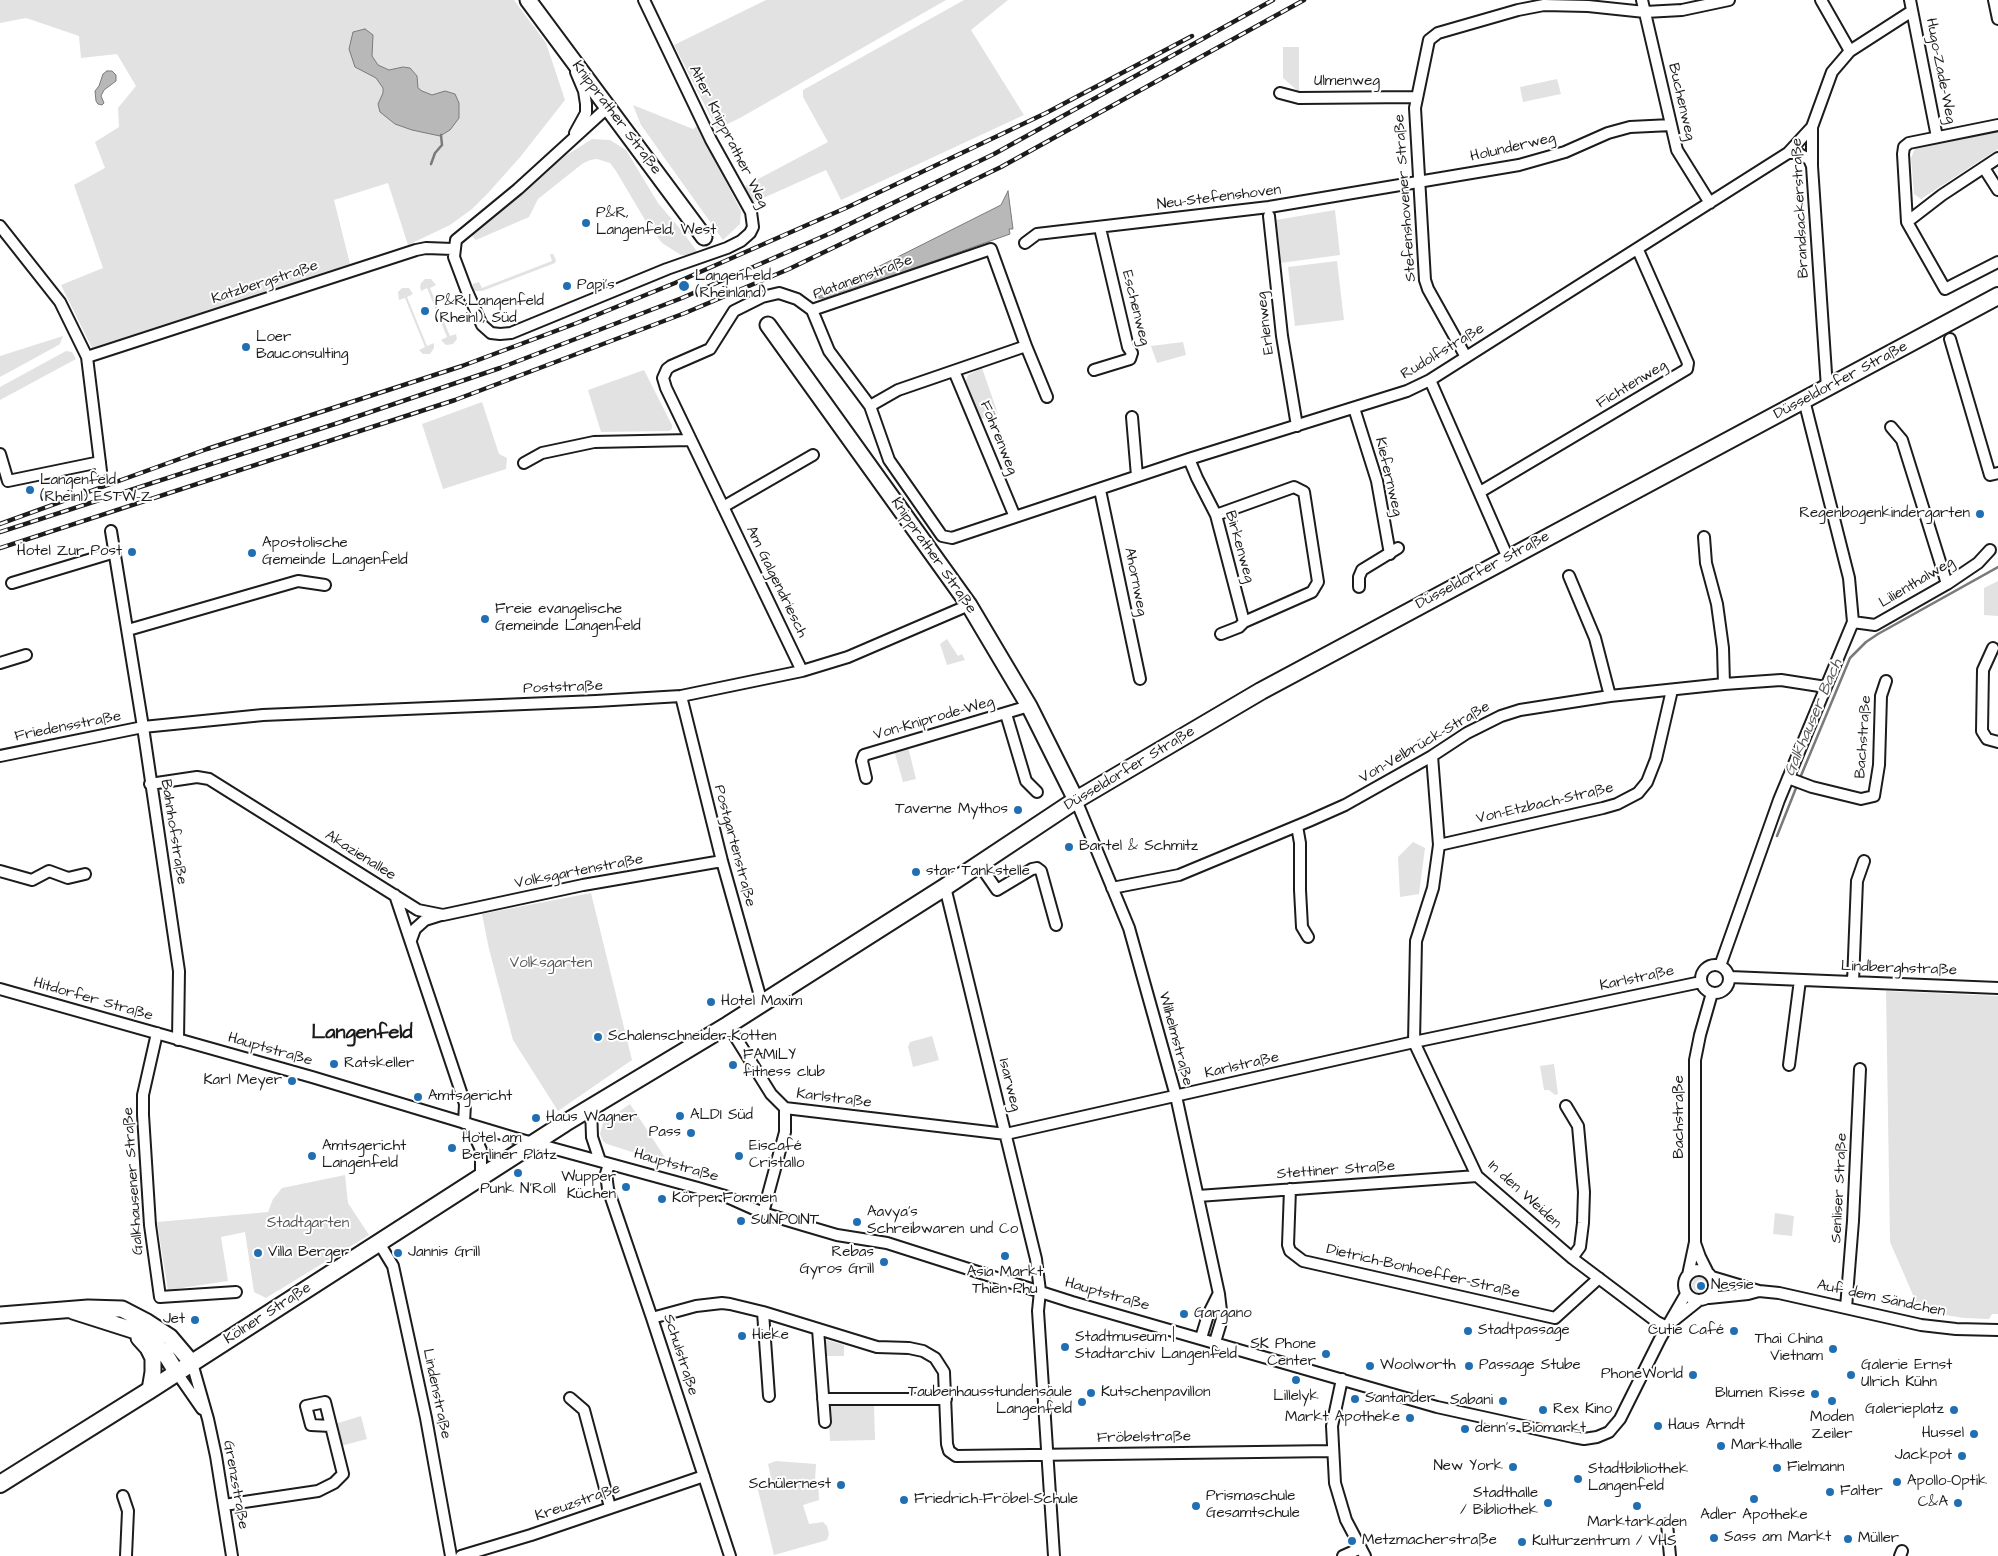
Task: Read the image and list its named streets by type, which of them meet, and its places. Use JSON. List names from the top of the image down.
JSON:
{
  "streets": {
    "main road": ["Knipprather Straße", "Düsseldorfer Straße", "Kölner Straße"],
    "street": [
      "Hugo-Zade-Weg",
      "Ulmenweg",
      "Buchenweg",
      "Alter Knipprather Weg",
      "Holunderweg",
      "Neu-Stefenshoven",
      "Stefenshovener Straße",
      "Brandsackerstraße",
      "Platanenstraße",
      "Katzbergstraße",
      "Eschenweg",
      "Erlenweg",
      "Rudolfstraße",
      "Fichtenweg",
      "Föhrenweg",
      "Kiefernweg",
      "Birkenweg",
      "Am Galgendriesch",
      "Ahornweg",
      "Lilienthalweg",
      "Poststraße",
      "Von-Kniprode-Weg",
      "Friedensstraße",
      "Bachstraße",
      "Von-Velbrück-Straße",
      "Von-Etzbach-Straße",
      "Bahnhofstraße",
      "Postgartenstraße",
      "Akazienallee",
      "Volksgartenstraße",
      "Lindberghstraße",
      "Karlstraße",
      "Hitdorfer Straße",
      "Wilhelmstraße",
      "Hauptstraße",
      "Isarweg",
      "Stettiner Straße",
      "Galkhausener Straße",
      "Senliser Straße",
      "In den Weiden",
      "Dietrich-Bonhoeffer-Straße",
      "Auf dem Sändchen",
      "Schulstraße",
      "Lindenstraße",
      "Fröbelstraße",
      "Grenzstraße",
      "Kreuzstraße"
    ]
  },
  "crossings": [
    ["Hugo-Zade-Weg", "Brandsackerstraße"],
    ["Ulmenweg", "Stefenshovener Straße"],
    ["Buchenweg", "Holunderweg"],
    ["Buchenweg", "Stefenshovener Straße"],
    ["Buchenweg", "Rudolfstraße"],
    ["Knipprather Straße", "Düsseldorfer Straße"],
    ["Knipprather Straße", "Poststraße"],
    ["Knipprather Straße", "Von-Kniprode-Weg"],
    ["Knipprather Straße", "Wilhelmstraße"],
    ["Alter Knipprather Weg", "Katzbergstraße"],
    ["Holunderweg", "Neu-Stefenshoven"],
    ["Holunderweg", "Stefenshovener Straße"],
    ["Neu-Stefenshoven", "Stefenshovener Straße"],
    ["Neu-Stefenshoven", "Eschenweg"],
    ["Stefenshovener Straße", "Rudolfstraße"],
    ["Brandsackerstraße", "Rudolfstraße"],
    ["Brandsackerstraße", "Düsseldorfer Straße"],
    ["Platanenstraße", "Rudolfstraße"],
    ["Platanenstraße", "Föhrenweg"],
    ["Platanenstraße", "Am Galgendriesch"],
    ["Erlenweg", "Rudolfstraße"],
    ["Rudolfstraße", "Fichtenweg"],
    ["Rudolfstraße", "Kiefernweg"],
    ["Rudolfstraße", "Birkenweg"],
    ["Rudolfstraße", "Ahornweg"],
    ["Düsseldorfer Straße", "Postgartenstraße"],
    ["Düsseldorfer Straße", "Karlstraße"],
    ["Düsseldorfer Straße", "Wilhelmstraße"],
    ["Düsseldorfer Straße", "Hauptstraße"],
    ["Düsseldorfer Straße", "Isarweg"],
    ["Düsseldorfer Straße", "Kölner Straße"],
    ["Am Galgendriesch", "Poststraße"],
    ["Poststraße", "Friedensstraße"],
    ["Poststraße", "Bahnhofstraße"],
    ["Poststraße", "Postgartenstraße"],
    ["Friedensstraße", "Bahnhofstraße"],
    ["Bachstraße", "Lindberghstraße"],
    ["Bachstraße", "Karlstraße"],
    ["Bachstraße", "Auf dem Sändchen"],
    ["Von-Velbrück-Straße", "Von-Etzbach-Straße"],
    ["Von-Velbrück-Straße", "Wilhelmstraße"],
    ["Bahnhofstraße", "Akazienallee"],
    ["Bahnhofstraße", "Hitdorfer Straße"],
    ["Bahnhofstraße", "Hauptstraße"],
    ["Postgartenstraße", "Volksgartenstraße"],
    ["Akazienallee", "Volksgartenstraße"],
    ["Akazienallee", "Hauptstraße"],
    ["Lindberghstraße", "Karlstraße"],
    ["Karlstraße", "Wilhelmstraße"],
    ["Karlstraße", "Hauptstraße"],
    ["Karlstraße", "Isarweg"],
    ["Karlstraße", "In den Weiden"],
    ["Hitdorfer Straße", "Hauptstraße"],
    ["Hitdorfer Straße", "Galkhausener Straße"],
    ["Wilhelmstraße", "Hauptstraße"],
    ["Wilhelmstraße", "Stettiner Straße"],
    ["Hauptstraße", "Isarweg"],
    ["Hauptstraße", "In den Weiden"],
    ["Hauptstraße", "Kölner Straße"],
    ["Hauptstraße", "Schulstraße"],
    ["Isarweg", "Fröbelstraße"],
    ["Stettiner Straße", "In den Weiden"],
    ["Stettiner Straße", "Dietrich-Bonhoeffer-Straße"],
    ["Senliser Straße", "Auf dem Sändchen"],
    ["In den Weiden", "Dietrich-Bonhoeffer-Straße"],
    ["Kölner Straße", "Lindenstraße"],
    ["Kölner Straße", "Grenzstraße"],
    ["Schulstraße", "Kreuzstraße"]
  ],
  "districts": ["Langenfeld"],
  "water": ["Galkhauser Bach"],
  "parks": ["Volksgarten", "Stadtgarten"],
  "places": [
    "P&R, Langenfeld, West",
    "Papi's",
    "Langenfeld (Rheinland)",
    "P&R,Langenfeld (Rheinl), Süd",
    "Loer Bauconsulting",
    "Langenfeld (Rheinl) ESTW-Z",
    "Regenbogenkindergarten",
    "Hotel Zur Post",
    "Apostolische Gemeinde Langenfeld",
    "Freie evangelische Gemeinde Langenfeld",
    "Taverne Mythos",
    "Bartel & Schmitz",
    "star Tankstelle",
    "Hotel Maxim",
    "Schalenschneider-Kotten",
    "Ratskeller",
    "FAMILY fitness club",
    "Karl Meyer",
    "Amtsgericht",
    "ALDI Süd",
    "Haus Wagner",
    "Pass",
    "Hotel am Berliner Platz",
    "Amtsgericht Langenfeld",
    "Eiscafé Cristallo",
    "Punk N'Roll",
    "Wupper Küchen",
    "KörperFormen",
    "SUNPOINT",
    "Aavya's Schreibwaren und Co",
    "Villa Berger",
    "Jannis Grill",
    "Asia Markt Thien Phu",
    "Rebas Gyros Grill",
    "Nessie",
    "Gargano",
    "Jet",
    "Stadtpassage",
    "Cutie Café",
    "Hieke",
    "Stadtmuseum | Stadtarchiv Langenfeld",
    "Thai China Vietnam",
    "SK Phone Center",
    "Woolworth",
    "Passage Stube",
    "PhoneWorld",
    "Galerie Ernst Ulrich Kühn",
    "Lillelyk",
    "Kutschenpavillon",
    "Blumen Risse",
    "Santander",
    "Sabani",
    "Moden Zeiler",
    "Taubenhausstundensäule Langenfeld",
    "Rex Kino",
    "Galerieplatz",
    "Markt Apotheke",
    "Haus Arndt",
    "denn's Biomarkt",
    "Hussel",
    "Markthalle",
    "Jackpot",
    "New York",
    "Fielmann",
    "Stadtbibliothek Langenfeld",
    "Apollo-Optik",
    "Schülernest",
    "Falter",
    "Adler Apotheke",
    "Friedrich-Fröbel-Schule",
    "Stadthalle / Bibliothek",
    "C&A",
    "Prismaschule Gesamtschule",
    "Marktarkaden",
    "Sass am Markt",
    "Müller",
    "Metzmacherstraße",
    "Kulturzentrum / VHS"
  ]
}
